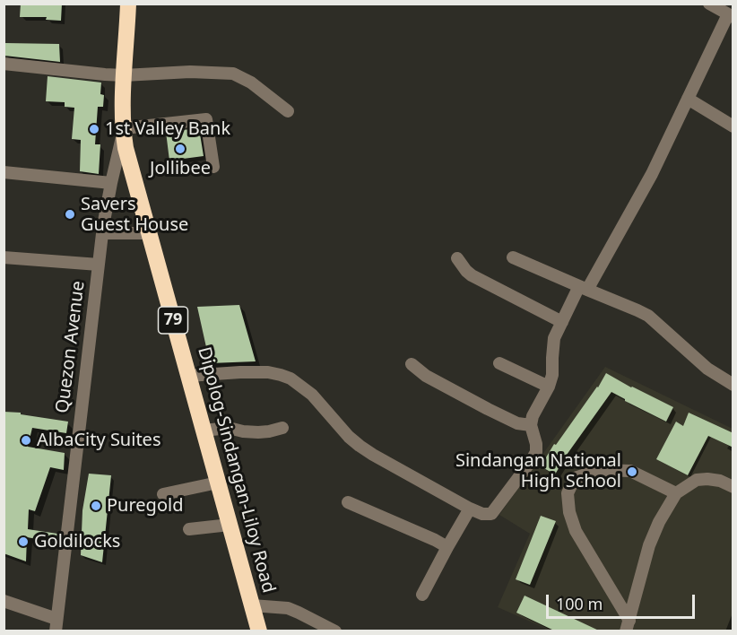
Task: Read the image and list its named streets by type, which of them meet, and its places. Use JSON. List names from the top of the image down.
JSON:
{
  "streets": {
    "highway": ["79", "Dipolog-Sindangan-Liloy Road"],
    "street": ["Quezon Avenue"]
  },
  "crossings": [
    ["Quezon Avenue", "Dipolog-Sindangan-Liloy Road"]
  ],
  "places": [
    "1st Valley Bank",
    "Jollibee",
    "Savers Guest House",
    "AlbaCity Suites",
    "Sindangan National High School",
    "Puregold",
    "Goldilocks"
  ],
  "scale_bar": "100 m"
}
